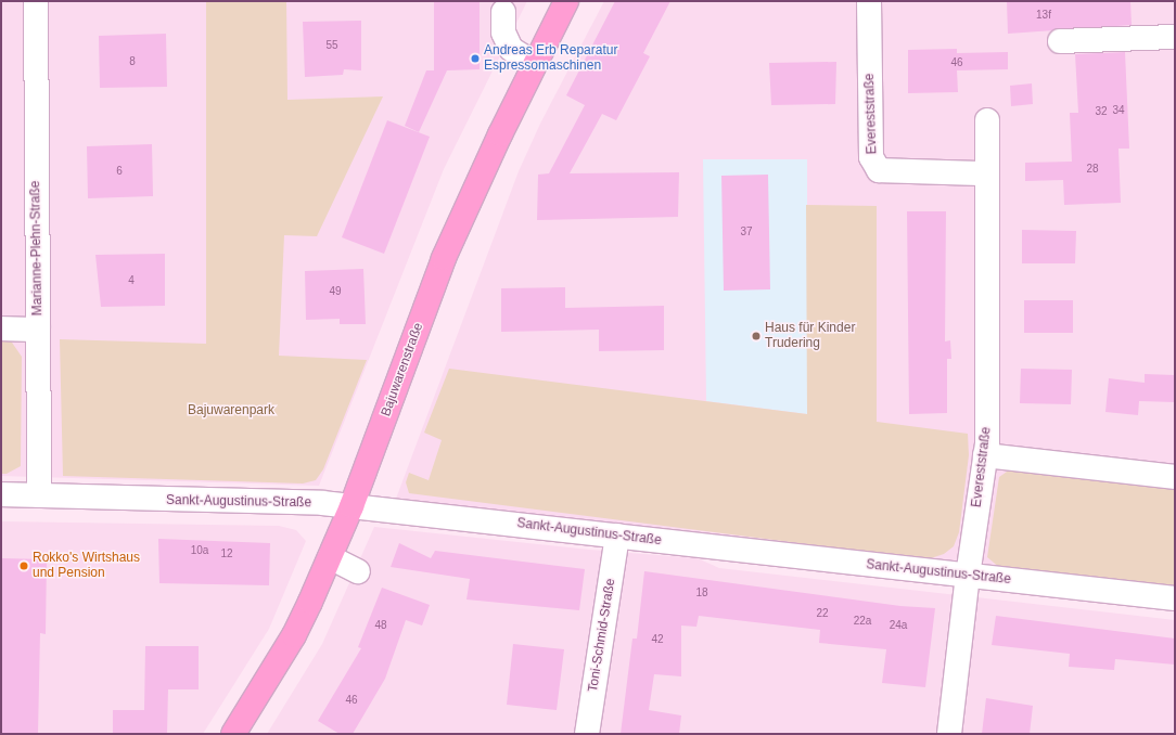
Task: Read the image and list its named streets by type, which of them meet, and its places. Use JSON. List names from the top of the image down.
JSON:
{
  "streets": {
    "main road": ["Bajuwarenstraße"],
    "street": [
      "Evereststraße",
      "Marianne-Plehn-Straße",
      "Sankt-Augustinus-Straße",
      "Toni-Schmid-Straße"
    ]
  },
  "crossings": [
    ["Evereststraße", "Sankt-Augustinus-Straße"],
    ["Marianne-Plehn-Straße", "Sankt-Augustinus-Straße"],
    ["Bajuwarenstraße", "Sankt-Augustinus-Straße"],
    ["Sankt-Augustinus-Straße", "Toni-Schmid-Straße"]
  ],
  "parks": ["Bajuwarenpark"],
  "places": ["Andreas Erb Reparatur Espressomaschinen", "Haus für Kinder Trudering", "Rokko's Wirtshaus und Pension"],
  "house_numbers": [
    "13f",
    "55",
    "8",
    "46",
    "34",
    "32",
    "28",
    "6",
    "37",
    "4",
    "49",
    "10a",
    "12",
    "18",
    "22",
    "22a",
    "48",
    "24a",
    "42",
    "46"
  ]
}
